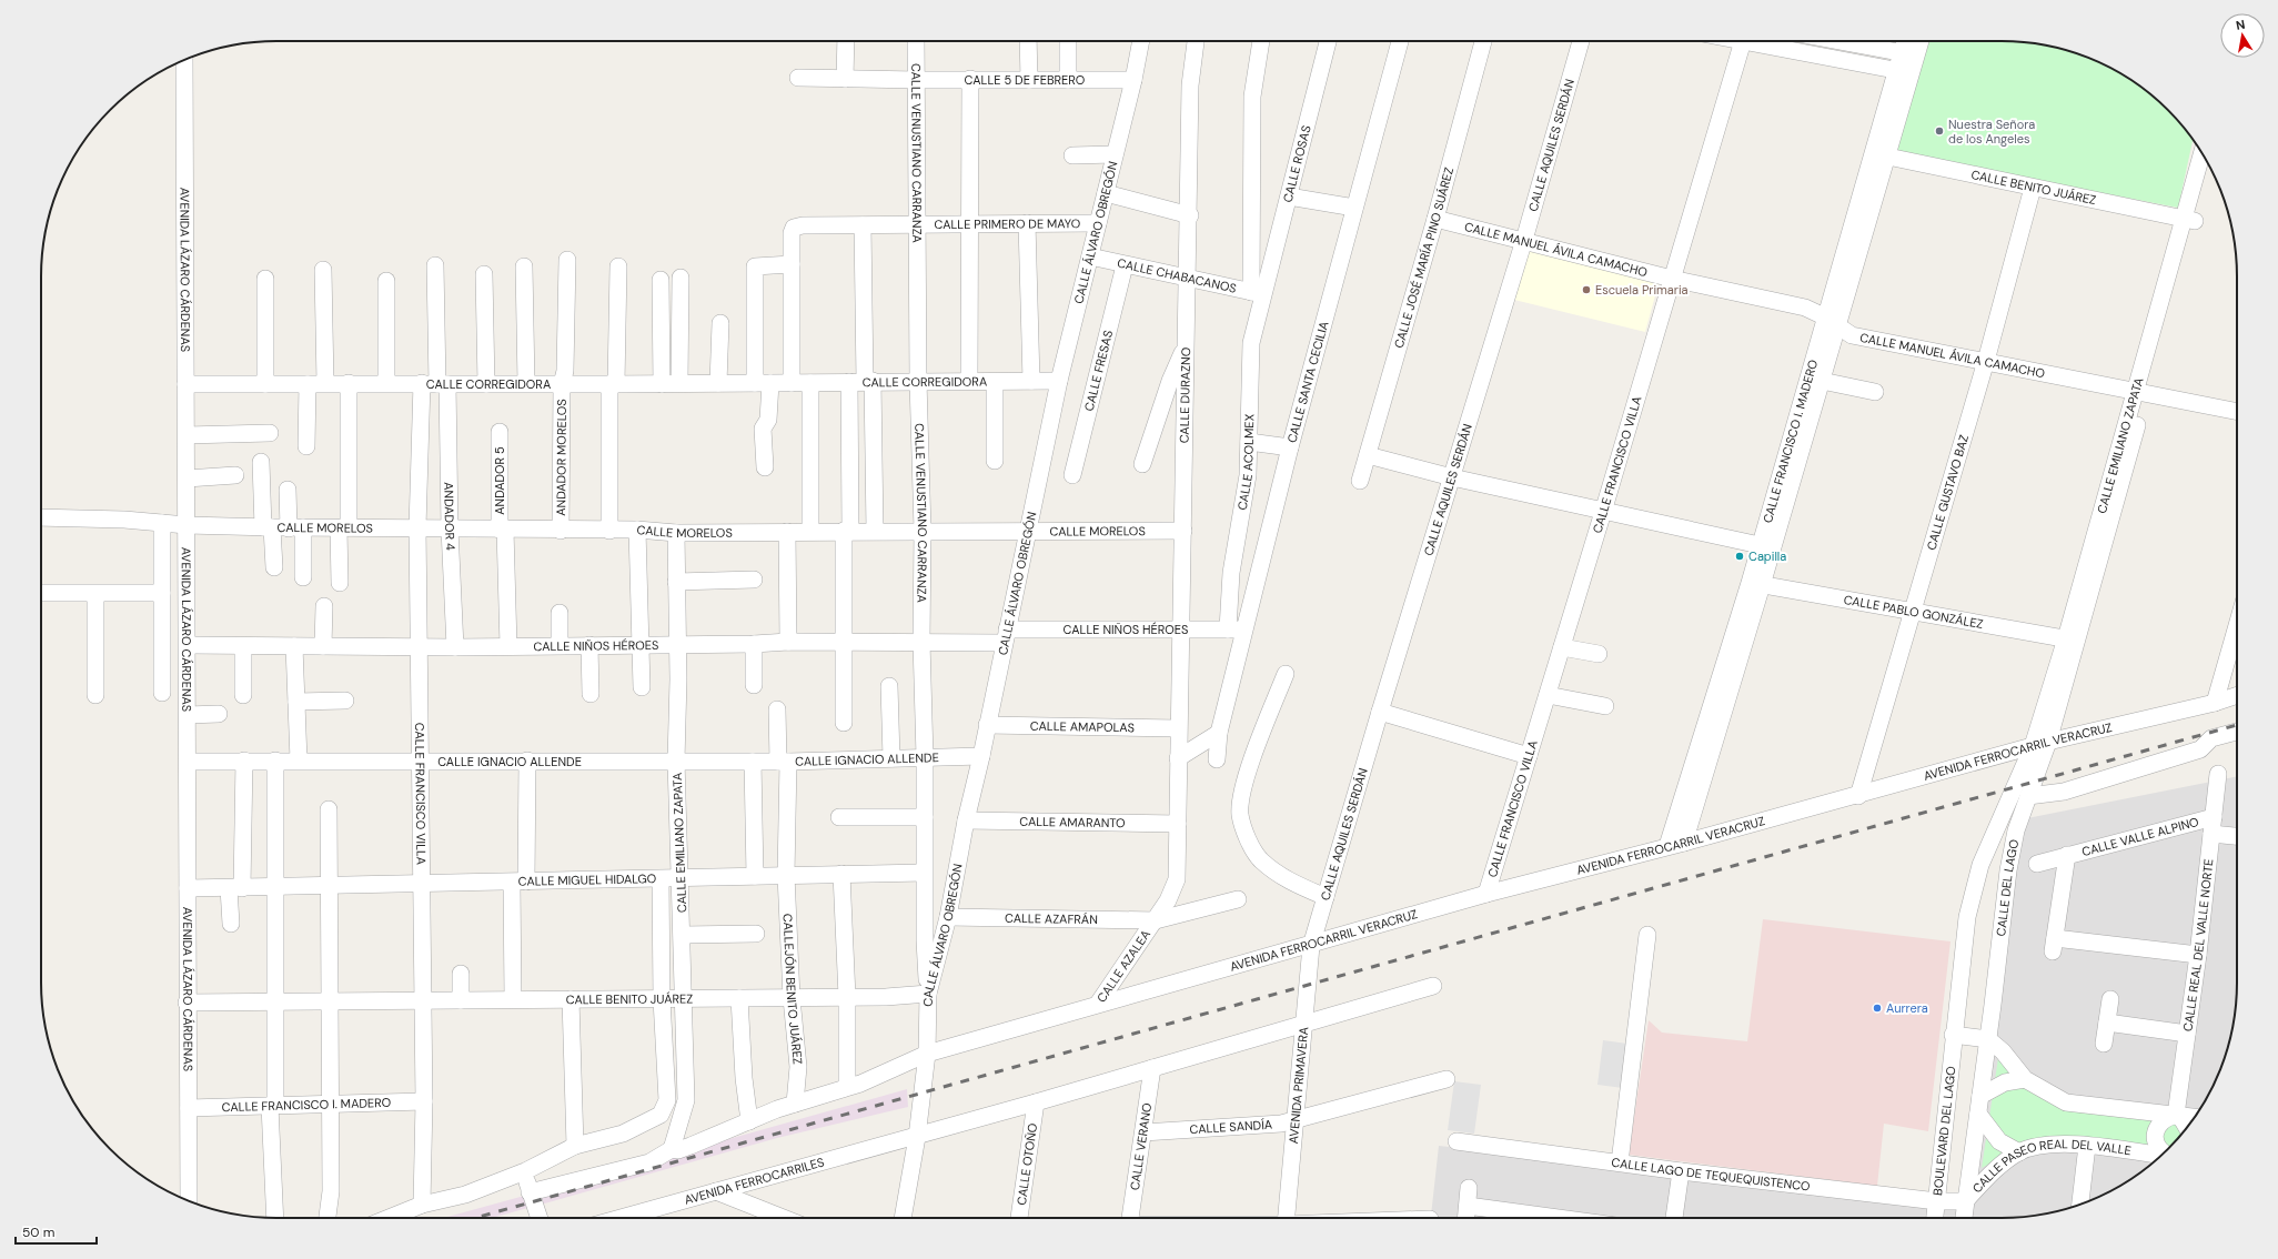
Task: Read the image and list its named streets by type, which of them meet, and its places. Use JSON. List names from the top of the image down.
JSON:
{
  "streets": {
    "street": [
      "CALLE 5 DE FEBRERO",
      "CALLE AQUILES SERDÁN",
      "CALLE VENUSTIANO CARRANZA",
      "CALLE ROSAS",
      "CALLE BENITO JUÁREZ",
      "CALLE PRIMERO DE MAYO",
      "CALLE ÁLVARO OBREGÓN",
      "CALLE MANUEL ÁVILA CAMACHO",
      "CALLE JOSÉ MARÍA PINO SUÁREZ",
      "AVENIDA LÁZARO CÁRDENAS",
      "CALLE CHABACANOS",
      "CALLE FRESAS",
      "CALLE CORREGIDORA",
      "CALLE SANTA CECILIA",
      "CALLE DURAZNO",
      "CALLE FRANCISCO I. MADERO",
      "CALLE EMILIANO ZAPATA",
      "ANDADOR MORELOS",
      "CALLE ACOLMEX",
      "CALLE FRANCISCO VILLA",
      "ANDADOR 5",
      "CALLE GUSTAVO BAZ",
      "ANDADOR 4",
      "CALLE MORELOS",
      "CALLE PABLO GONZÁLEZ",
      "CALLE NIÑOS HÉROES",
      "CALLE AMAPOLAS",
      "AVENIDA FERROCARRIL VERACRUZ",
      "CALLE IGNACIO ALLENDE",
      "CALLE AMARANTO",
      "CALLE VALLE ALPINO",
      "CALLE MIGUEL HIDALGO",
      "CALLE DEL LAGO",
      "CALLE AZAFRÁN",
      "CALLE REAL DEL VALLE NORTE",
      "CALLE AZALEA",
      "CALLEJÓN BENITO JUÁREZ",
      "AVENIDA PRIMAVERA",
      "CALLE SANDÍA",
      "BOULEVARD DEL LAGO",
      "CALLE VERANO",
      "CALLE OTOÑO",
      "CALLE LAGO DE TEQUEQUISTENCO",
      "CALLE PASEO REAL DEL VALLE",
      "AVENIDA FERROCARRILES"
    ]
  },
  "crossings": [
    ["CALLE 5 DE FEBRERO", "CALLE VENUSTIANO CARRANZA"],
    ["CALLE 5 DE FEBRERO", "CALLE ÁLVARO OBREGÓN"],
    ["CALLE AQUILES SERDÁN", "CALLE MANUEL ÁVILA CAMACHO"],
    ["CALLE AQUILES SERDÁN", "AVENIDA FERROCARRIL VERACRUZ"],
    ["CALLE AQUILES SERDÁN", "AVENIDA PRIMAVERA"],
    ["CALLE VENUSTIANO CARRANZA", "CALLE BENITO JUÁREZ"],
    ["CALLE VENUSTIANO CARRANZA", "CALLE PRIMERO DE MAYO"],
    ["CALLE VENUSTIANO CARRANZA", "CALLE ÁLVARO OBREGÓN"],
    ["CALLE VENUSTIANO CARRANZA", "CALLE CORREGIDORA"],
    ["CALLE VENUSTIANO CARRANZA", "CALLE MORELOS"],
    ["CALLE VENUSTIANO CARRANZA", "CALLE NIÑOS HÉROES"],
    ["CALLE VENUSTIANO CARRANZA", "CALLE IGNACIO ALLENDE"],
    ["CALLE VENUSTIANO CARRANZA", "CALLE MIGUEL HIDALGO"],
    ["CALLE ROSAS", "CALLE CHABACANOS"],
    ["CALLE ROSAS", "CALLE ACOLMEX"],
    ["CALLE BENITO JUÁREZ", "CALLE ÁLVARO OBREGÓN"],
    ["CALLE BENITO JUÁREZ", "AVENIDA LÁZARO CÁRDENAS"],
    ["CALLE BENITO JUÁREZ", "CALLE FRANCISCO I. MADERO"],
    ["CALLE BENITO JUÁREZ", "CALLE EMILIANO ZAPATA"],
    ["CALLE BENITO JUÁREZ", "CALLE FRANCISCO VILLA"],
    ["CALLE BENITO JUÁREZ", "CALLE GUSTAVO BAZ"],
    ["CALLE BENITO JUÁREZ", "CALLEJÓN BENITO JUÁREZ"],
    ["CALLE PRIMERO DE MAYO", "CALLE ÁLVARO OBREGÓN"],
    ["CALLE ÁLVARO OBREGÓN", "CALLE CHABACANOS"],
    ["CALLE ÁLVARO OBREGÓN", "CALLE CORREGIDORA"],
    ["CALLE ÁLVARO OBREGÓN", "CALLE MORELOS"],
    ["CALLE ÁLVARO OBREGÓN", "CALLE NIÑOS HÉROES"],
    ["CALLE ÁLVARO OBREGÓN", "CALLE AMAPOLAS"],
    ["CALLE ÁLVARO OBREGÓN", "CALLE IGNACIO ALLENDE"],
    ["CALLE ÁLVARO OBREGÓN", "CALLE AMARANTO"],
    ["CALLE ÁLVARO OBREGÓN", "CALLE AZAFRÁN"],
    ["CALLE ÁLVARO OBREGÓN", "CALLE AZALEA"],
    ["CALLE ÁLVARO OBREGÓN", "AVENIDA FERROCARRILES"],
    ["CALLE MANUEL ÁVILA CAMACHO", "CALLE JOSÉ MARÍA PINO SUÁREZ"],
    ["CALLE MANUEL ÁVILA CAMACHO", "CALLE FRANCISCO I. MADERO"],
    ["CALLE MANUEL ÁVILA CAMACHO", "CALLE EMILIANO ZAPATA"],
    ["CALLE MANUEL ÁVILA CAMACHO", "CALLE FRANCISCO VILLA"],
    ["CALLE MANUEL ÁVILA CAMACHO", "CALLE GUSTAVO BAZ"],
    ["AVENIDA LÁZARO CÁRDENAS", "CALLE CORREGIDORA"],
    ["AVENIDA LÁZARO CÁRDENAS", "CALLE FRANCISCO I. MADERO"],
    ["AVENIDA LÁZARO CÁRDENAS", "CALLE MORELOS"],
    ["AVENIDA LÁZARO CÁRDENAS", "CALLE NIÑOS HÉROES"],
    ["AVENIDA LÁZARO CÁRDENAS", "CALLE IGNACIO ALLENDE"],
    ["AVENIDA LÁZARO CÁRDENAS", "CALLE MIGUEL HIDALGO"],
    ["CALLE CHABACANOS", "CALLE FRESAS"],
    ["CALLE CHABACANOS", "CALLE DURAZNO"],
    ["CALLE CHABACANOS", "CALLE ACOLMEX"],
    ["CALLE CORREGIDORA", "ANDADOR MORELOS"],
    ["CALLE CORREGIDORA", "CALLE FRANCISCO VILLA"],
    ["CALLE CORREGIDORA", "ANDADOR 4"],
    ["CALLE SANTA CECILIA", "CALLE NIÑOS HÉROES"],
    ["CALLE DURAZNO", "CALLE MORELOS"],
    ["CALLE DURAZNO", "CALLE NIÑOS HÉROES"],
    ["CALLE DURAZNO", "CALLE AMAPOLAS"],
    ["CALLE DURAZNO", "CALLE AZALEA"],
    ["CALLE FRANCISCO I. MADERO", "CALLE FRANCISCO VILLA"],
    ["CALLE FRANCISCO I. MADERO", "CALLE PABLO GONZÁLEZ"],
    ["CALLE FRANCISCO I. MADERO", "AVENIDA FERROCARRIL VERACRUZ"],
    ["CALLE EMILIANO ZAPATA", "CALLE MORELOS"],
    ["CALLE EMILIANO ZAPATA", "CALLE PABLO GONZÁLEZ"],
    ["CALLE EMILIANO ZAPATA", "CALLE NIÑOS HÉROES"],
    ["CALLE EMILIANO ZAPATA", "AVENIDA FERROCARRIL VERACRUZ"],
    ["CALLE EMILIANO ZAPATA", "CALLE IGNACIO ALLENDE"],
    ["CALLE EMILIANO ZAPATA", "CALLE MIGUEL HIDALGO"],
    ["CALLE EMILIANO ZAPATA", "CALLE DEL LAGO"],
    ["CALLE EMILIANO ZAPATA", "CALLE AZALEA"],
    ["ANDADOR MORELOS", "CALLE MORELOS"],
    ["CALLE ACOLMEX", "CALLE NIÑOS HÉROES"],
    ["CALLE FRANCISCO VILLA", "ANDADOR 4"],
    ["CALLE FRANCISCO VILLA", "CALLE MORELOS"],
    ["CALLE FRANCISCO VILLA", "CALLE NIÑOS HÉROES"],
    ["CALLE FRANCISCO VILLA", "AVENIDA FERROCARRIL VERACRUZ"],
    ["CALLE FRANCISCO VILLA", "CALLE IGNACIO ALLENDE"],
    ["CALLE FRANCISCO VILLA", "CALLE MIGUEL HIDALGO"],
    ["ANDADOR 5", "CALLE MORELOS"],
    ["ANDADOR 5", "CALLE NIÑOS HÉROES"],
    ["CALLE GUSTAVO BAZ", "CALLE PABLO GONZÁLEZ"],
    ["CALLE GUSTAVO BAZ", "AVENIDA FERROCARRIL VERACRUZ"],
    ["ANDADOR 4", "CALLE MORELOS"],
    ["ANDADOR 4", "CALLE NIÑOS HÉROES"],
    ["AVENIDA FERROCARRIL VERACRUZ", "CALLE DEL LAGO"],
    ["AVENIDA FERROCARRIL VERACRUZ", "CALLE AZALEA"],
    ["AVENIDA FERROCARRIL VERACRUZ", "AVENIDA PRIMAVERA"],
    ["CALLE IGNACIO ALLENDE", "CALLEJÓN BENITO JUÁREZ"],
    ["CALLE AMARANTO", "CALLE AZALEA"],
    ["CALLE VALLE ALPINO", "CALLE REAL DEL VALLE NORTE"],
    ["CALLE MIGUEL HIDALGO", "CALLEJÓN BENITO JUÁREZ"],
    ["CALLE DEL LAGO", "BOULEVARD DEL LAGO"],
    ["CALLE AZAFRÁN", "CALLE AZALEA"],
    ["CALLE AZALEA", "CALLEJÓN BENITO JUÁREZ"],
    ["AVENIDA PRIMAVERA", "CALLE SANDÍA"],
    ["AVENIDA PRIMAVERA", "AVENIDA FERROCARRILES"],
    ["CALLE SANDÍA", "CALLE VERANO"],
    ["BOULEVARD DEL LAGO", "CALLE LAGO DE TEQUEQUISTENCO"],
    ["CALLE VERANO", "AVENIDA FERROCARRILES"],
    ["CALLE OTOÑO", "AVENIDA FERROCARRILES"],
    ["CALLE LAGO DE TEQUEQUISTENCO", "CALLE PASEO REAL DEL VALLE"]
  ],
  "places": [
    "Nuestra Señora de los Angeles",
    "Escuela Primaria",
    "Capilla",
    "Aurrera"
  ],
  "scale_bar": "50 m",
  "north": "top"
}
